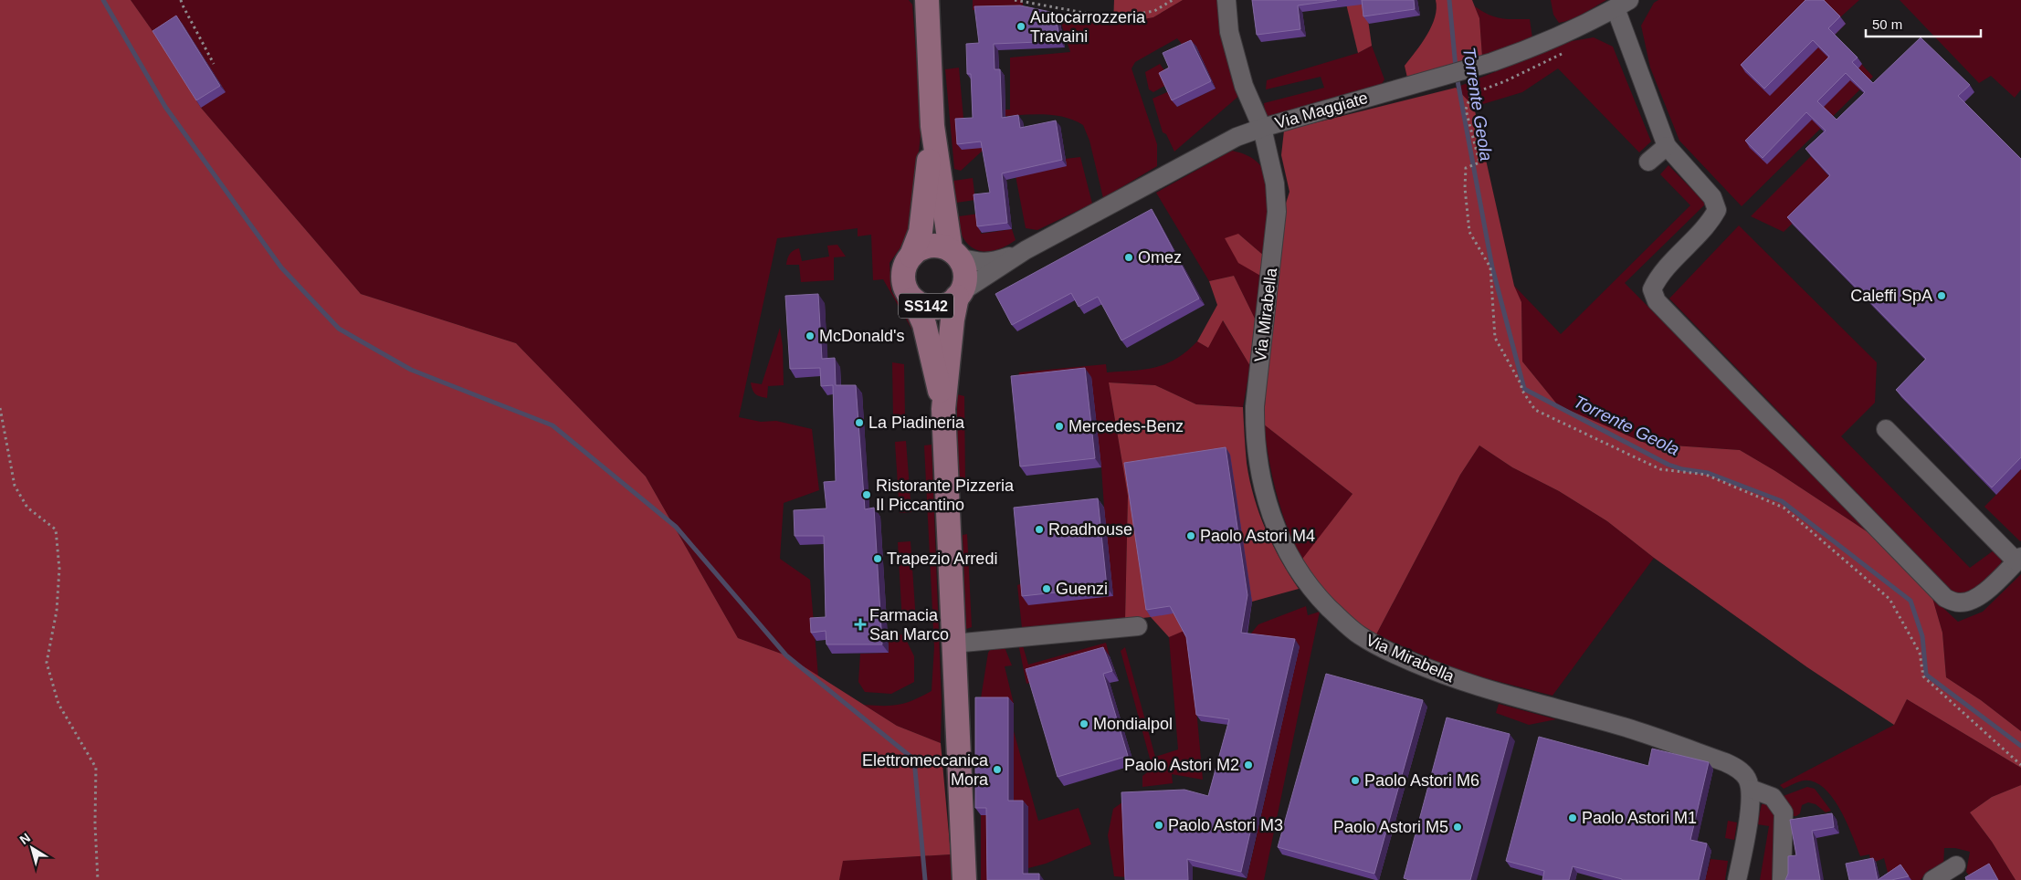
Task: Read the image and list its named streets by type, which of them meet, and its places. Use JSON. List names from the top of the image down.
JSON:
{
  "streets": {
    "main road": ["SS142"],
    "street": ["Via Maggiate", "Via Mirabella"]
  },
  "crossings": [
    ["Via Maggiate", "SS142"],
    ["Via Maggiate", "Via Mirabella"]
  ],
  "water": ["Torrente Geola"],
  "places": {
    "other": [
      "Autocarrozzeria Travaini",
      "Omez",
      "Caleffi SpA",
      "McDonald's",
      "La Piadineria",
      "Mercedes-Benz",
      "Ristorante Pizzeria Il Piccantino",
      "Roadhouse",
      "Paolo Astori M4",
      "Trapezio Arredi",
      "Guenzi",
      "Mondialpol",
      "Paolo Astori M2",
      "Elettromeccanica Mora",
      "Paolo Astori M6",
      "Paolo Astori M1",
      "Paolo Astori M3",
      "Paolo Astori M5"
    ],
    "health": ["Farmacia San Marco"]
  },
  "scale_bar": "50 m",
  "north": "top left"
}
